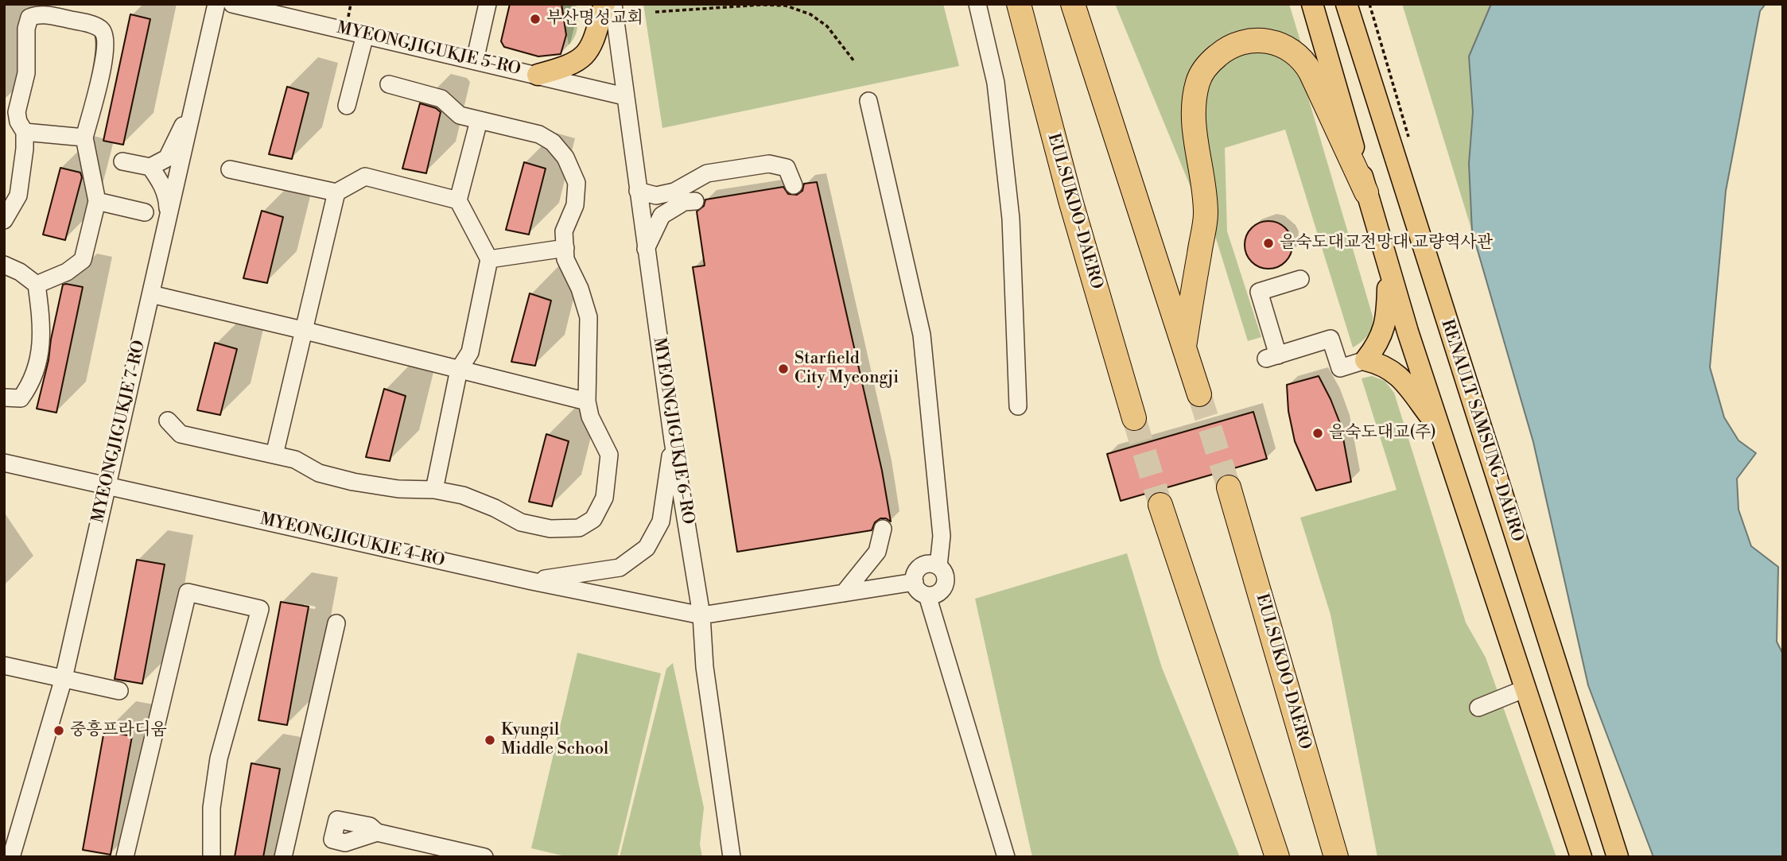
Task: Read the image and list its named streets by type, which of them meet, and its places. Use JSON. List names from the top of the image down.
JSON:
{
  "streets": {
    "highway": ["EULSUKDO-DAERO"],
    "main road": ["RENAULT SAMSUNG-DAERO"],
    "street": [
      "MYEONGJIGUKJE 5-RO",
      "MYEONGJIGUKJE 6-RO",
      "MYEONGJIGUKJE 7-RO",
      "MYEONGJIGUKJE 4-RO"
    ]
  },
  "crossings": [
    ["MYEONGJIGUKJE 5-RO", "MYEONGJIGUKJE 6-RO"],
    ["MYEONGJIGUKJE 6-RO", "MYEONGJIGUKJE 4-RO"],
    ["MYEONGJIGUKJE 7-RO", "MYEONGJIGUKJE 4-RO"]
  ],
  "places": [
    "부산명성교회",
    "을숙도대교전망대 교량역사관",
    "Starfield City Myeongji",
    "을숙도대교(주)",
    "중흥프라디움",
    "Kyungil Middle School"
  ]
}
